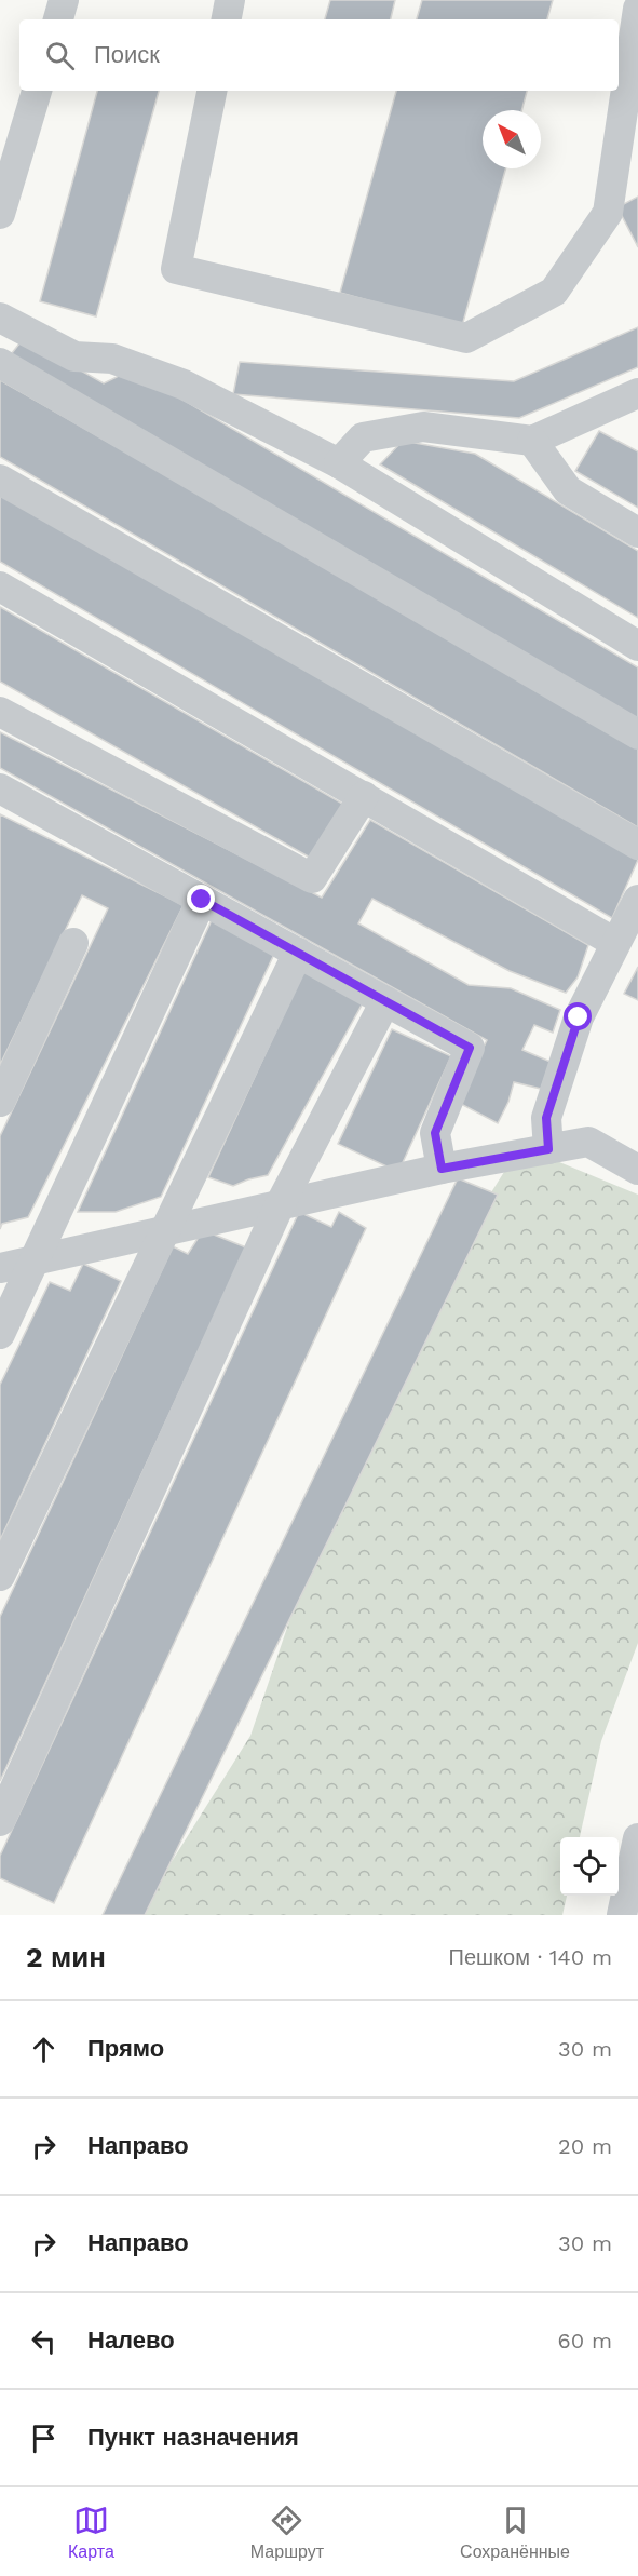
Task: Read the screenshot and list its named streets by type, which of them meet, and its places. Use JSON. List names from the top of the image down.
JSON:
{
  "north": "top left",
  "page": {
    "search": "Поиск",
    "heading": ["2 мин", "Пешком · 140 m"],
    "list": [
      ["Прямо", "30 m"],
      ["Направо", "20 m"],
      ["Направо", "30 m"],
      ["Налево", "60 m"],
      "Пункт назначения"
    ],
    "nav": ["Карта", "Маршрут", "Сохранённые"]
  }
}
